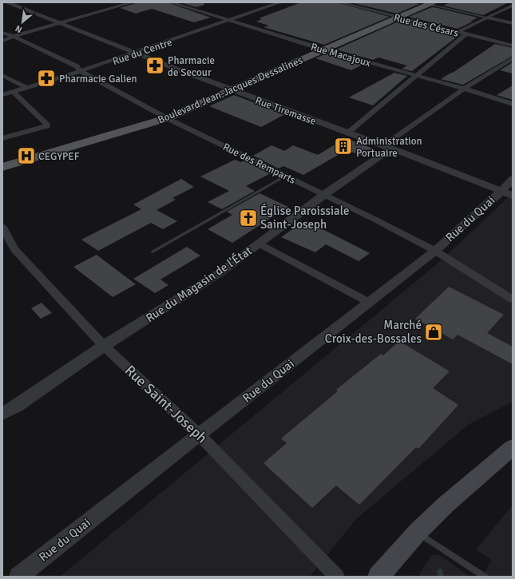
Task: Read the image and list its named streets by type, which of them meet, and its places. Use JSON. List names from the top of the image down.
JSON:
{
  "streets": {
    "main road": ["Boulevard Jean-Jacques Dessalines"],
    "street": [
      "Rue des Césars",
      "Rue du Centre",
      "Rue Macajoux",
      "Rue Tiremasse",
      "Rue des Remparts",
      "Rue du Quai",
      "Rue du Magasin de l'État",
      "Rue Saint-Joseph"
    ]
  },
  "crossings": [
    ["Rue des Césars", "Boulevard Jean-Jacques Dessalines"],
    ["Rue du Centre", "Rue Macajoux"],
    ["Rue du Centre", "Rue Tiremasse"],
    ["Rue du Centre", "Rue des Remparts"],
    ["Rue Macajoux", "Boulevard Jean-Jacques Dessalines"],
    ["Boulevard Jean-Jacques Dessalines", "Rue Tiremasse"],
    ["Boulevard Jean-Jacques Dessalines", "Rue des Remparts"],
    ["Rue Tiremasse", "Rue du Quai"],
    ["Rue Tiremasse", "Rue du Magasin de l'État"],
    ["Rue des Remparts", "Rue du Quai"],
    ["Rue des Remparts", "Rue du Magasin de l'État"],
    ["Rue du Quai", "Rue Saint-Joseph"],
    ["Rue du Magasin de l'État", "Rue Saint-Joseph"]
  ],
  "places": {
    "pharmacy": ["Pharmacie de Secour", "Pharmacie Galien"],
    "building": ["Administration Portuaire"],
    "hospital": ["CEGYPEF"],
    "church": ["Église Paroissiale Saint-Joseph"],
    "shop": ["Marché Croix-des-Bossales"]
  },
  "north": "bottom left"
}
